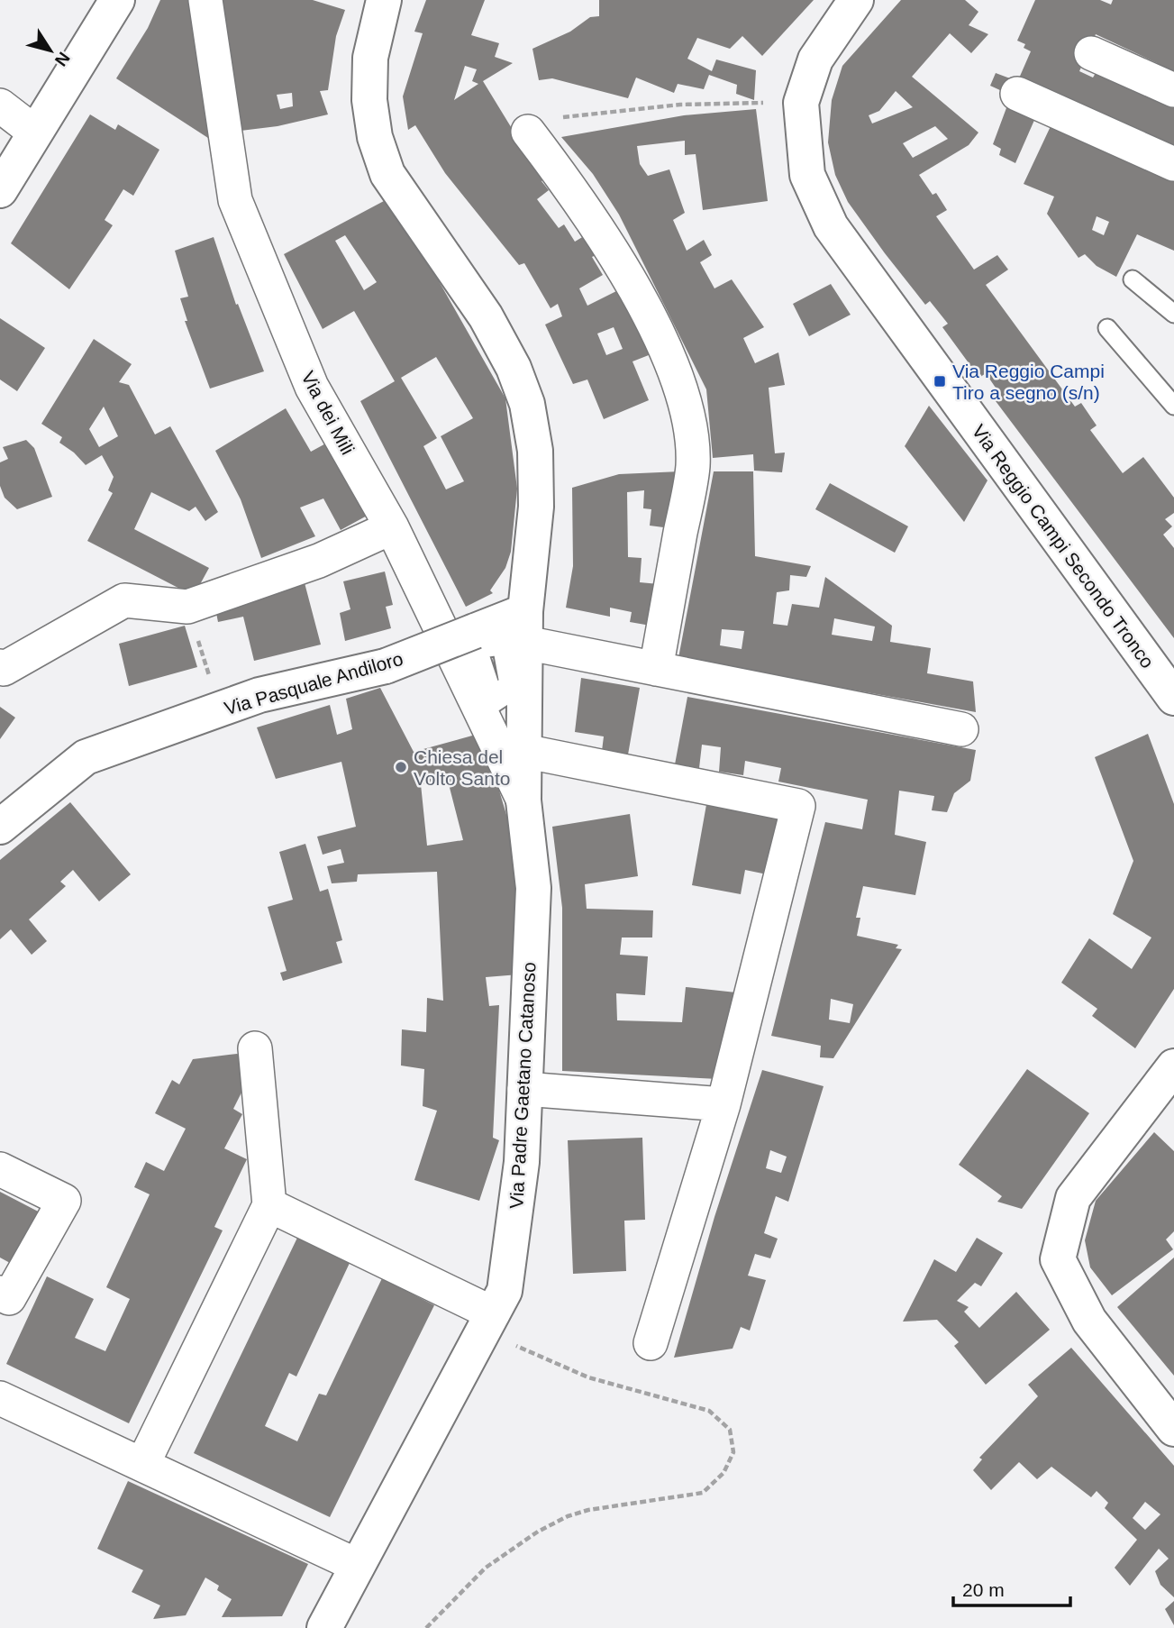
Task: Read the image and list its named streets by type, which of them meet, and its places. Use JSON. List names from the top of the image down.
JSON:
{
  "streets": {
    "street": [
      "Via dei Mili",
      "Via Reggio Campi Secondo Tronco",
      "Via Pasquale Andiloro",
      "Via Padre Gaetano Catanoso"
    ]
  },
  "crossings": [
    ["Via dei Mili", "Via Padre Gaetano Catanoso"],
    ["Via Pasquale Andiloro", "Via Padre Gaetano Catanoso"]
  ],
  "places": {
    "transit": ["Via Reggio Campi Tiro a segno (s/n)"],
    "other": ["Chiesa del Volto Santo"]
  },
  "scale_bar": "20 m",
  "north": "bottom right"
}
